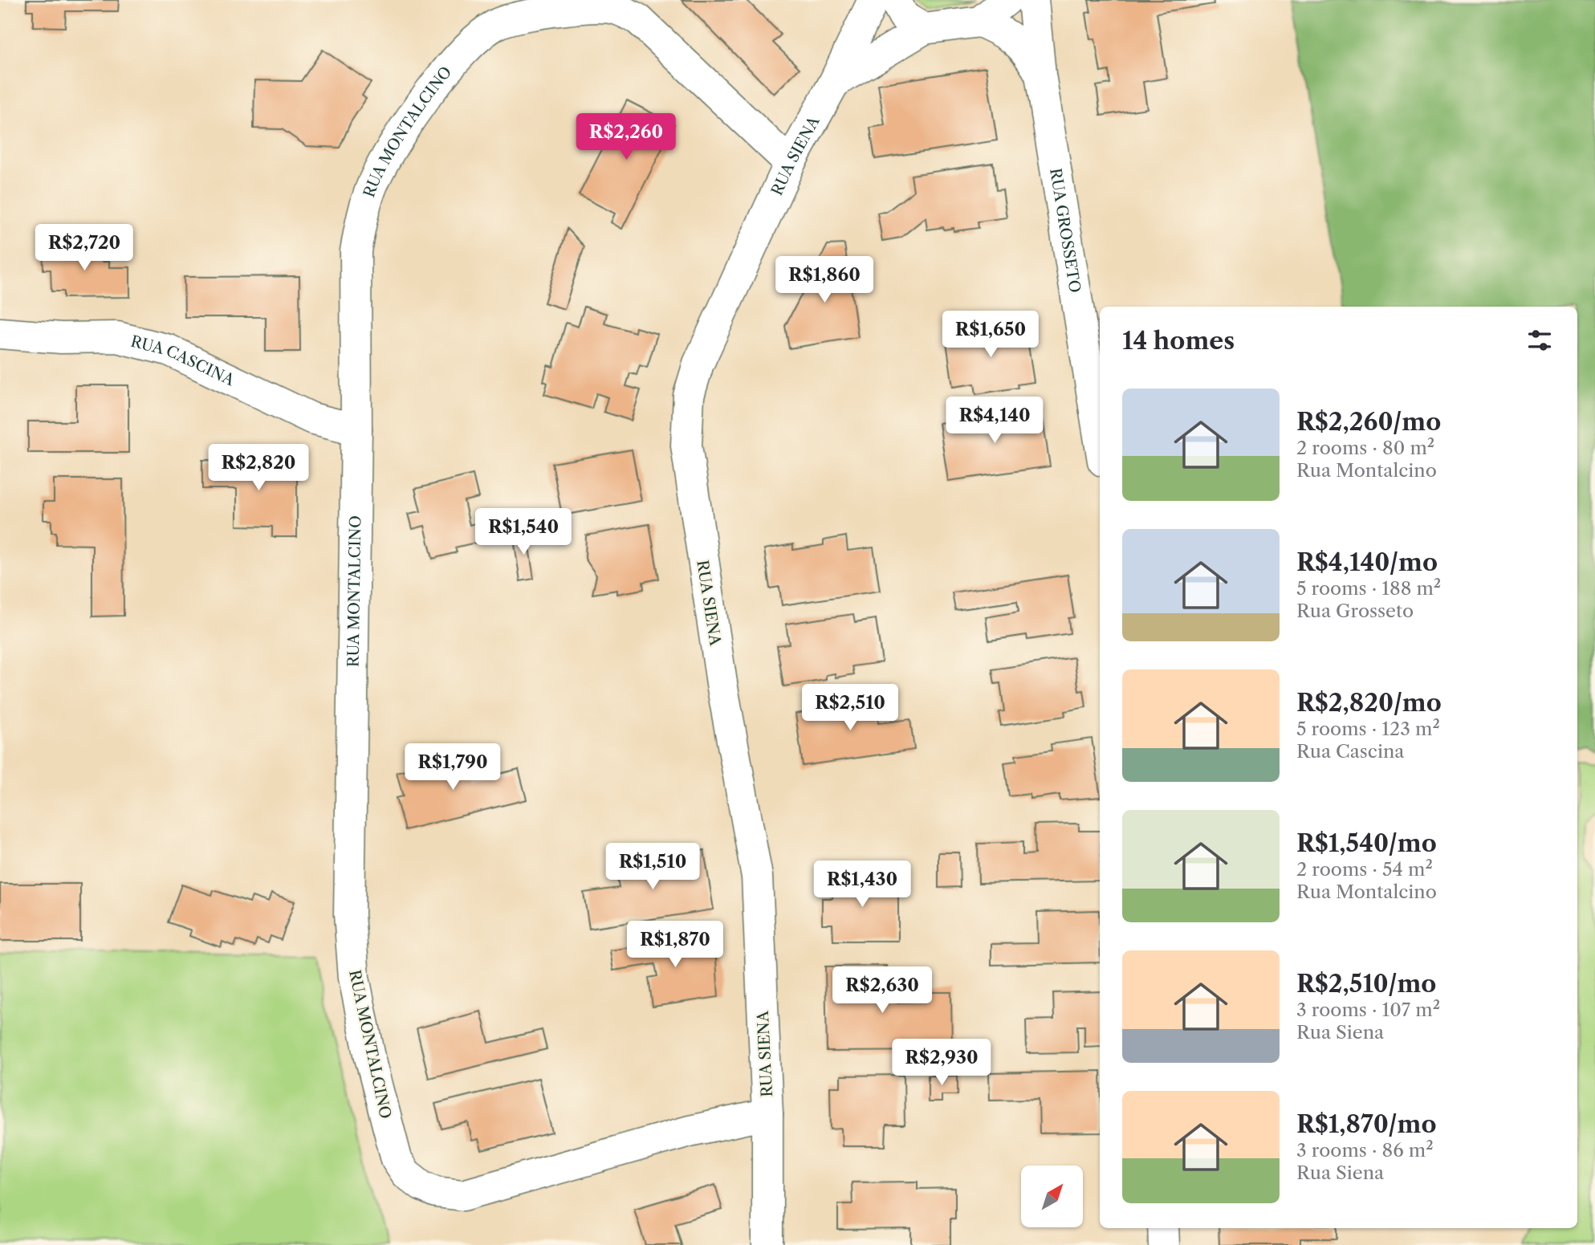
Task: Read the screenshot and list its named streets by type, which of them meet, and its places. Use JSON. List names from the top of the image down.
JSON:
{
  "streets": {
    "street": [
      "RUA MONTALCINO",
      "RUA SIENA",
      "RUA GROSSETO",
      "RUA CASCINA"
    ]
  },
  "crossings": [
    ["RUA MONTALCINO", "RUA SIENA"],
    ["RUA MONTALCINO", "RUA CASCINA"]
  ],
  "north": "top right",
  "page": {
    "price": [
      "R$2,260",
      "R$2,720",
      "R$1,860",
      "R$1,650",
      "R$4,140",
      "R$2,820",
      "R$1,540",
      "R$2,510",
      "R$1,790",
      "R$1,510",
      "R$1,430",
      "R$1,870",
      "R$2,630",
      "R$2,930"
    ],
    "heading": "14 homes",
    "list": [
      {
        "name": "R$2,260/mo",
        "note": "2 rooms · 80 m² · Rua Montalcino"
      },
      {
        "name": "R$4,140/mo",
        "note": "5 rooms · 188 m² · Rua Grosseto"
      },
      {
        "name": "R$2,820/mo",
        "note": "5 rooms · 123 m² · Rua Cascina"
      },
      {
        "name": "R$1,540/mo",
        "note": "2 rooms · 54 m² · Rua Montalcino"
      },
      {
        "name": "R$2,510/mo",
        "note": "3 rooms · 107 m² · Rua Siena"
      },
      {
        "name": "R$1,870/mo",
        "note": "3 rooms · 86 m² · Rua Siena"
      }
    ]
  }
}
